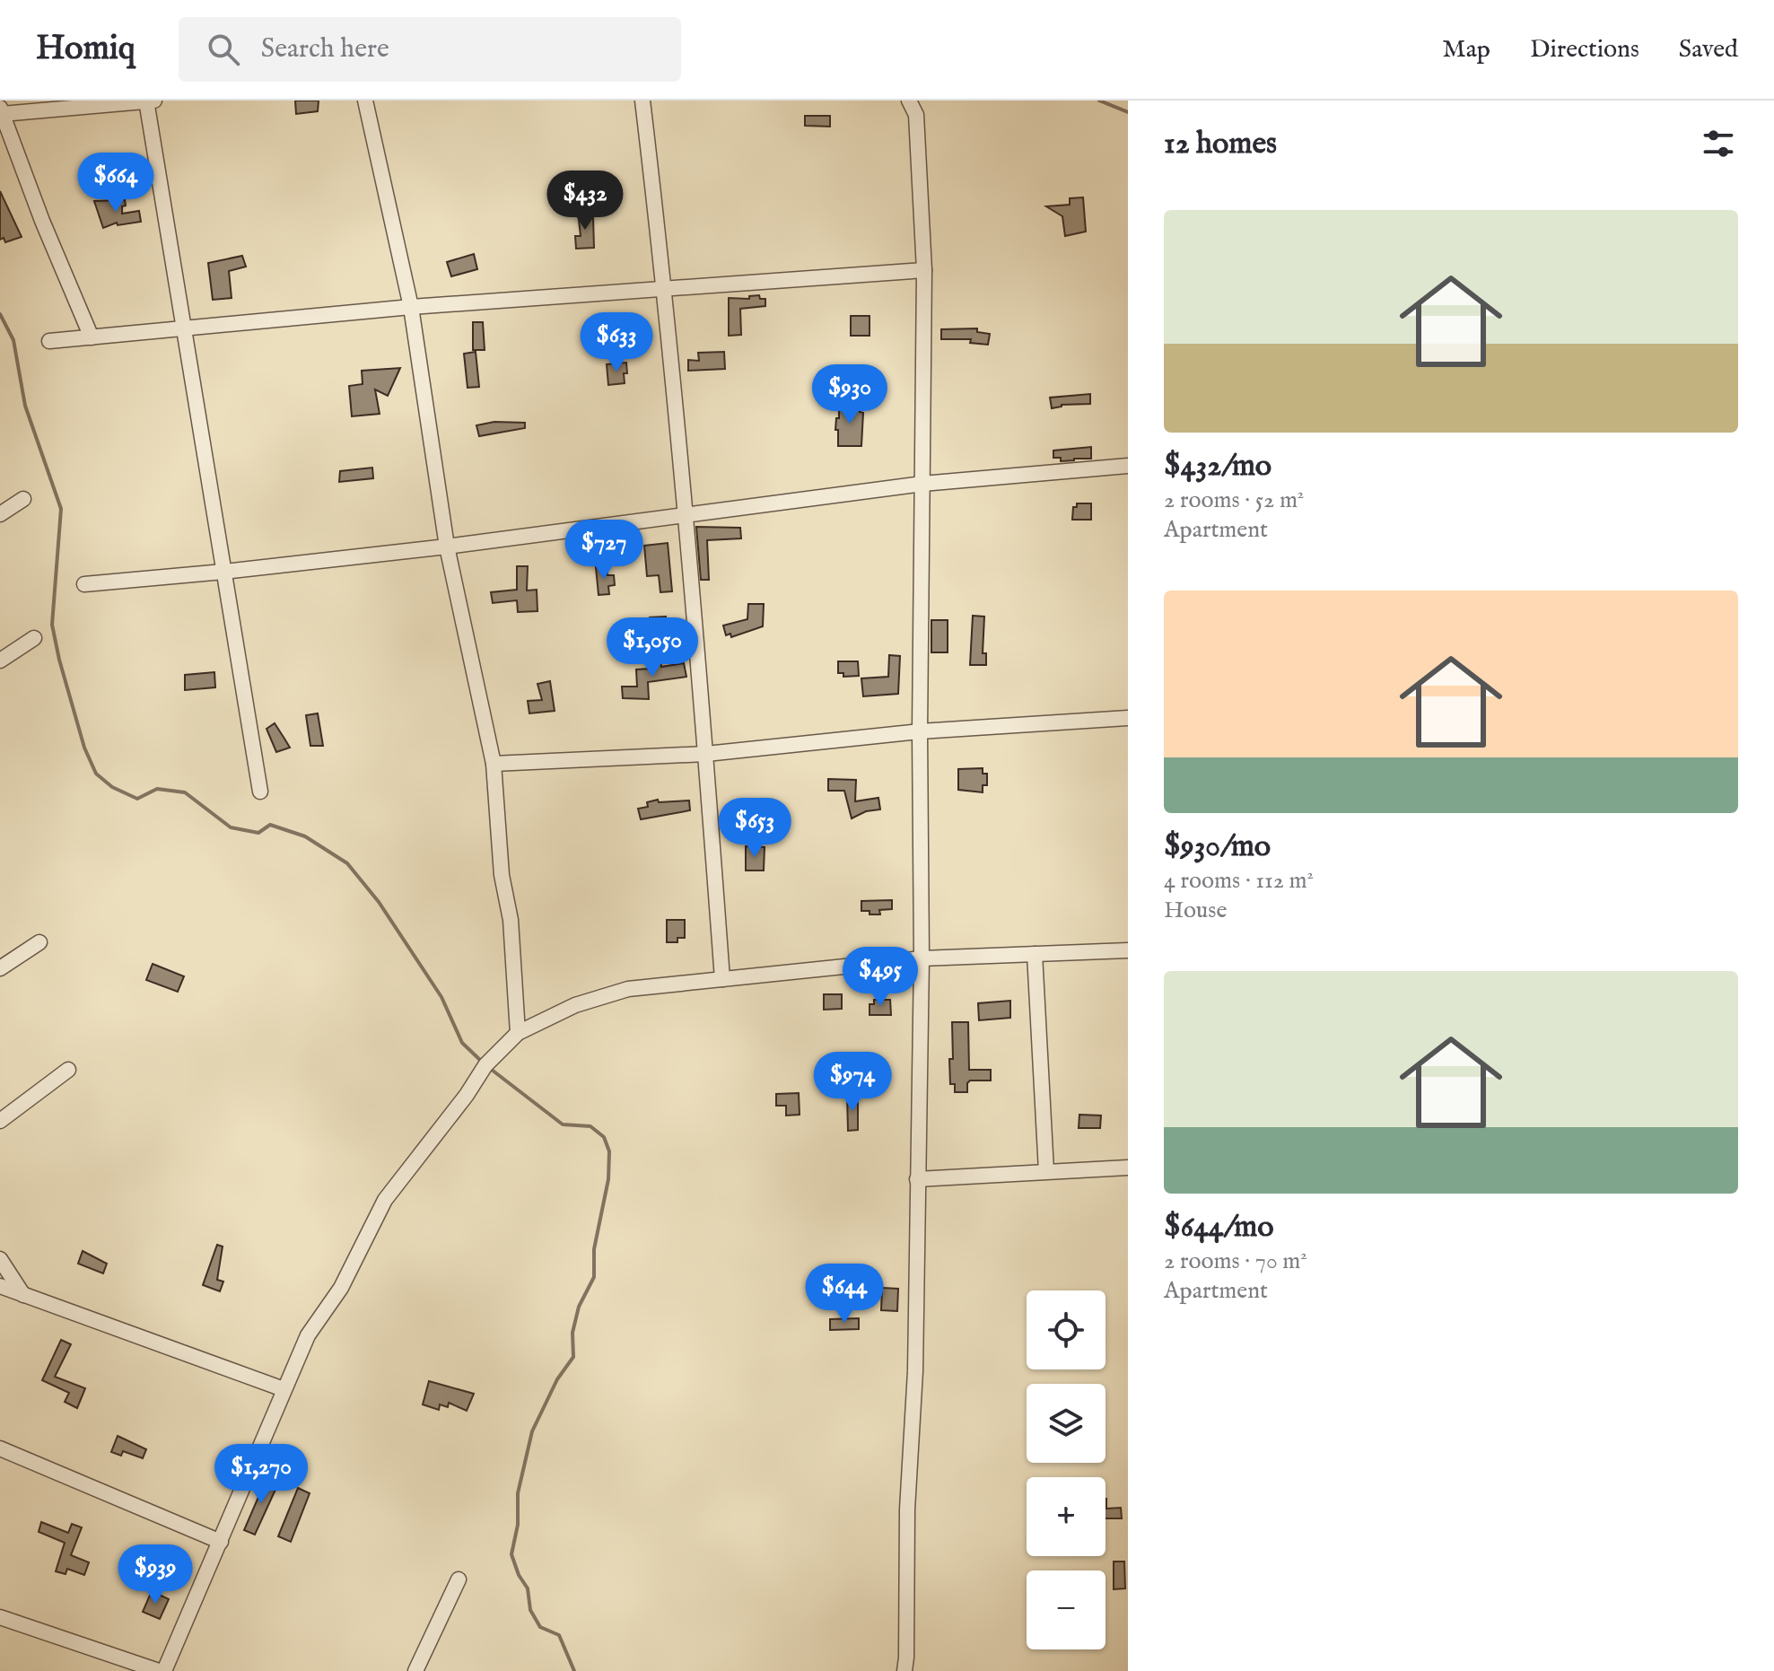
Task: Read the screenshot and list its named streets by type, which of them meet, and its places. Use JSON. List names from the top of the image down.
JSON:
{
  "page": {
    "header": "Homiq",
    "search": "Search here",
    "nav": ["Map", "Directions", "Saved"],
    "heading": "12 homes",
    "price": [
      "$664",
      "$432",
      "$633",
      "$930",
      "$727",
      "$1,050",
      "$653",
      "$495",
      "$974",
      "$644",
      "$1,270",
      "$939"
    ],
    "list": [
      {
        "name": "$432/mo",
        "note": "2 rooms · 52 m² · Apartment"
      },
      {
        "name": "$930/mo",
        "note": "4 rooms · 112 m² · House"
      },
      {
        "name": "$644/mo",
        "note": "2 rooms · 70 m² · Apartment"
      }
    ],
    "map_buttons": ["+", "−"]
  }
}
